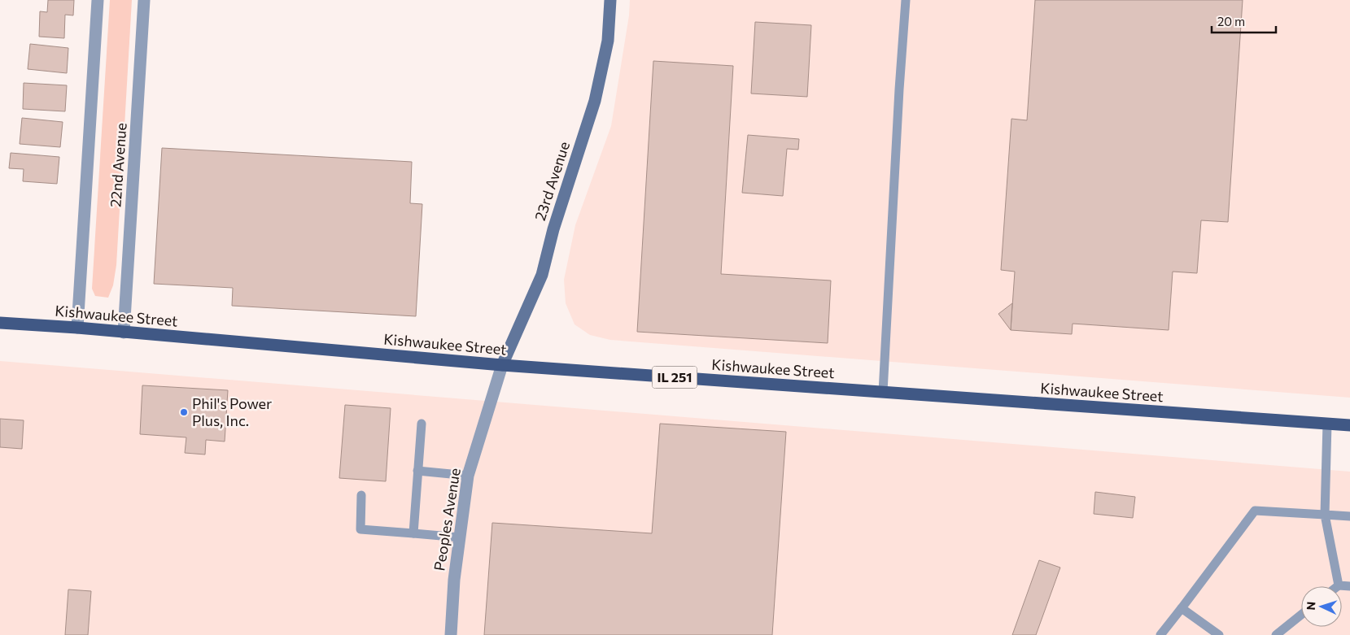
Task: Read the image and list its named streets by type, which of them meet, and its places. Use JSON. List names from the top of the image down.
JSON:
{
  "streets": {
    "main road": ["Kishwaukee Street", "IL 251"],
    "street": ["22nd Avenue", "23rd Avenue", "Peoples Avenue"]
  },
  "crossings": [
    ["22nd Avenue", "Kishwaukee Street"],
    ["23rd Avenue", "Kishwaukee Street"],
    ["23rd Avenue", "Peoples Avenue"],
    ["Kishwaukee Street", "Peoples Avenue"]
  ],
  "places": ["Phil's Power Plus, Inc."],
  "scale_bar": "20 m",
  "north": "left"
}
